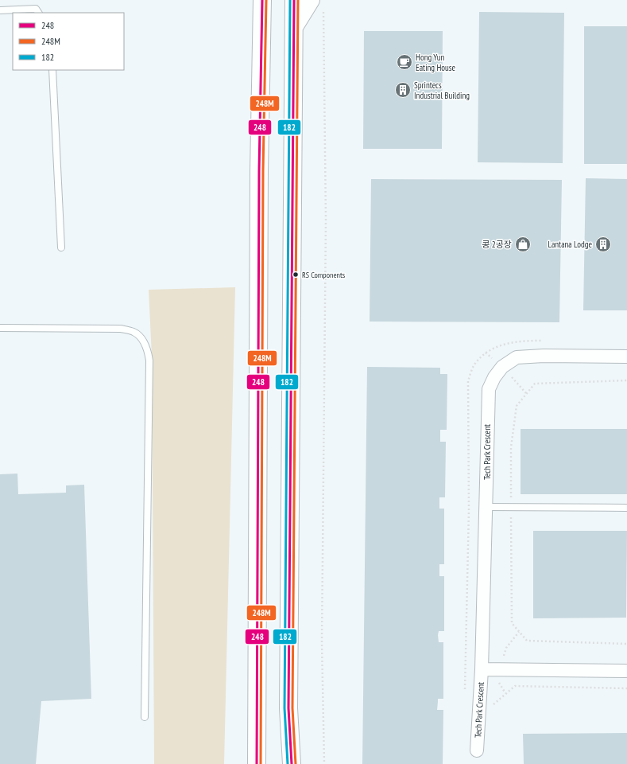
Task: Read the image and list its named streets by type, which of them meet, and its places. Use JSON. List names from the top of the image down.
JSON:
{
  "streets": {
    "street": ["Tech Park Crescent"]
  },
  "places": {
    "cafe": ["Hong Yun Eating House"],
    "building": ["Sprintecs Industrial Building", "Lantana Lodge"],
    "shop": ["콩 2공장"],
    "other": ["RS Components"]
  },
  "lines": ["transit line 248", "transit line 248M", "transit line 182"],
  "legend": ["248", "248M", "182"]
}
